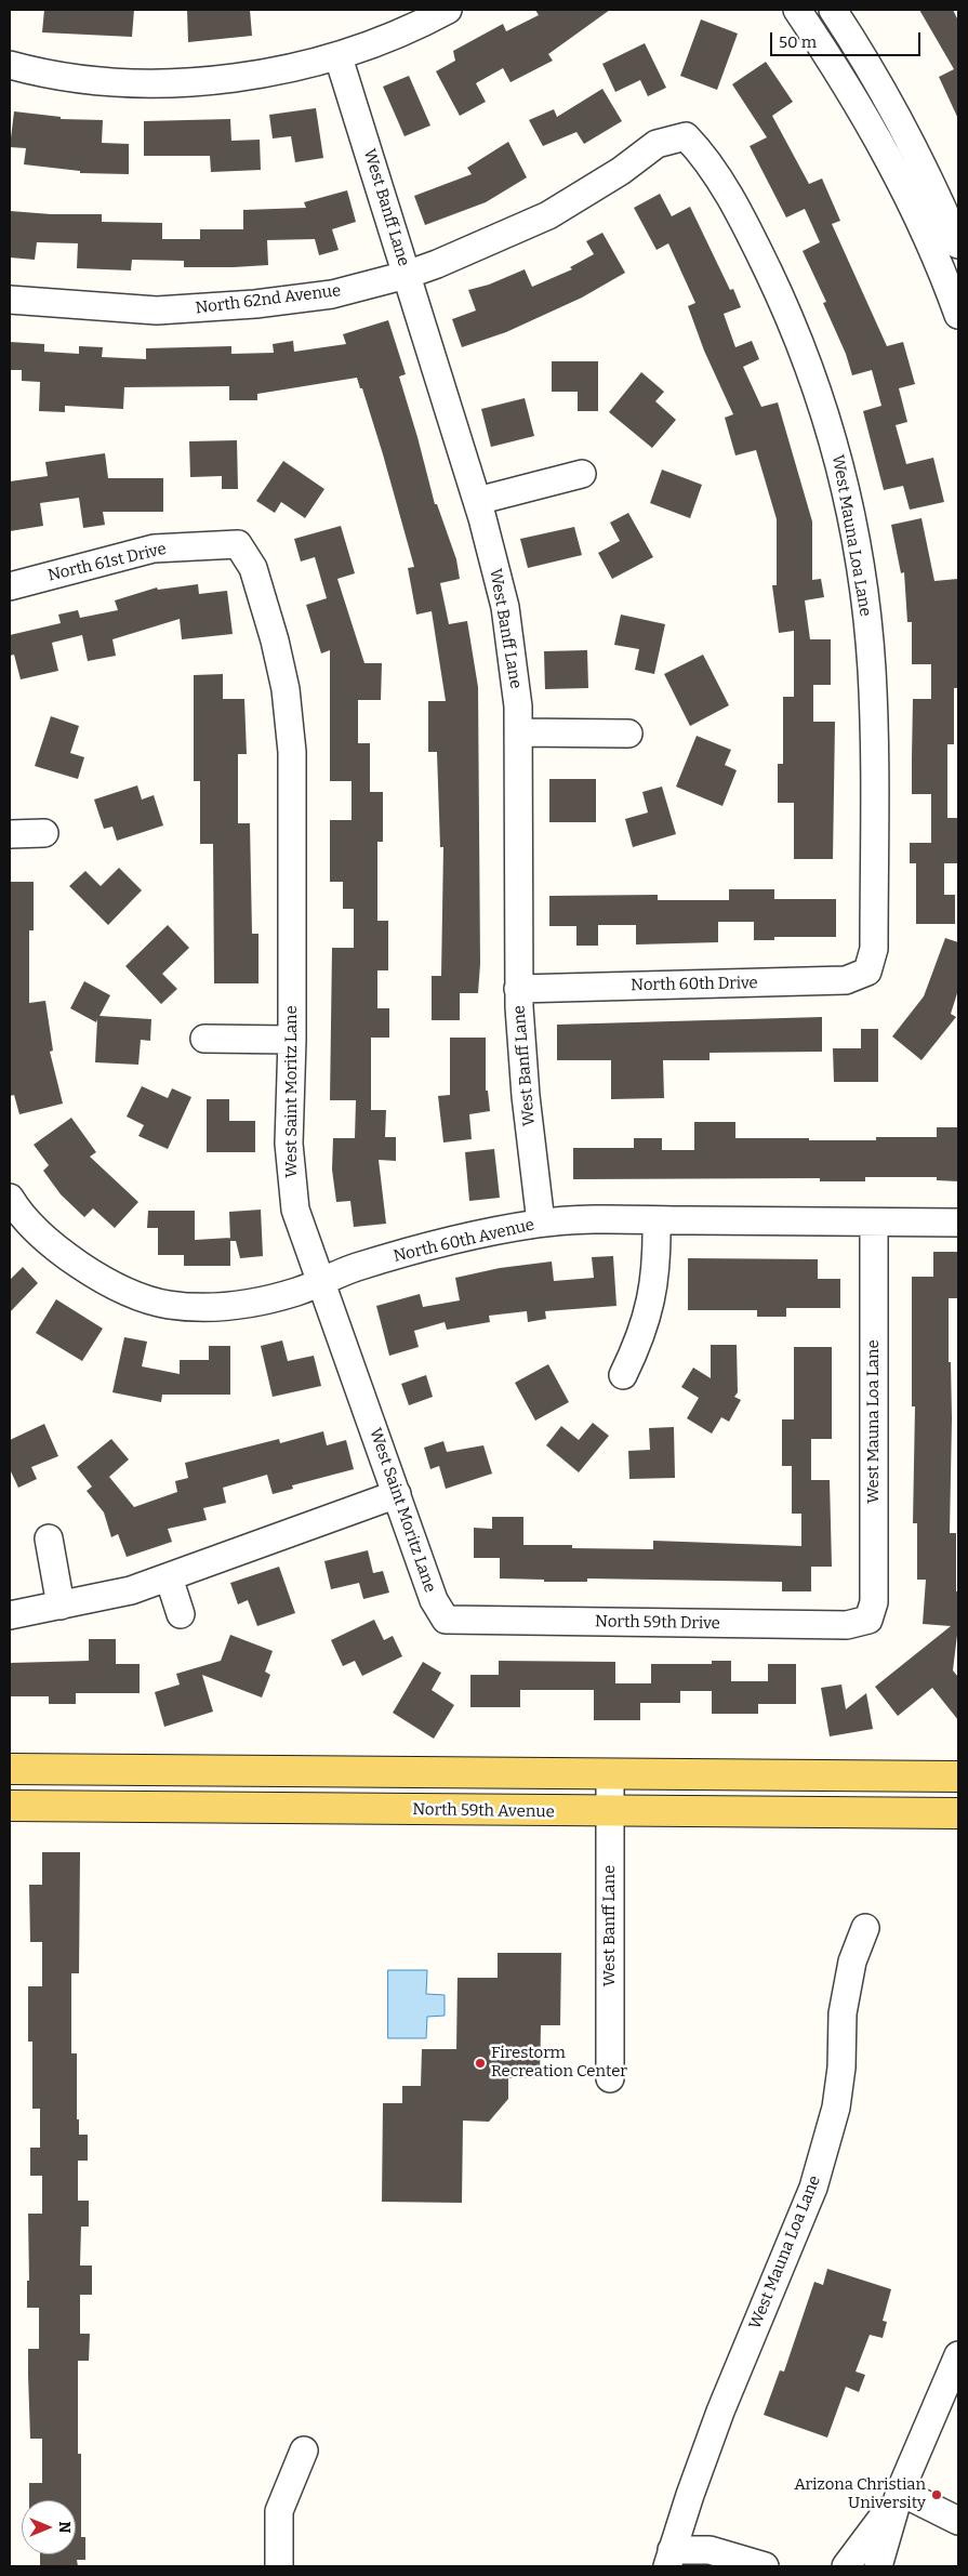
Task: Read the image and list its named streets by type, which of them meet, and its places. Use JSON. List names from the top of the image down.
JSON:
{
  "streets": {
    "main road": ["North 59th Avenue"],
    "street": [
      "West Banff Lane",
      "North 62nd Avenue",
      "West Mauna Loa Lane",
      "North 61st Drive",
      "North 60th Drive",
      "West Saint Moritz Lane",
      "North 60th Avenue",
      "North 59th Drive"
    ]
  },
  "crossings": [
    ["West Banff Lane", "North 62nd Avenue"],
    ["West Banff Lane", "North 60th Drive"],
    ["West Banff Lane", "North 60th Avenue"],
    ["West Banff Lane", "North 59th Avenue"],
    ["North 62nd Avenue", "West Mauna Loa Lane"],
    ["West Mauna Loa Lane", "North 60th Drive"],
    ["West Mauna Loa Lane", "North 60th Avenue"],
    ["West Mauna Loa Lane", "North 59th Drive"],
    ["North 61st Drive", "West Saint Moritz Lane"],
    ["West Saint Moritz Lane", "North 60th Avenue"],
    ["West Saint Moritz Lane", "North 59th Drive"]
  ],
  "places": ["Firestorm Recreation Center", "Arizona Christian University"],
  "scale_bar": "50 m",
  "north": "right"
}
